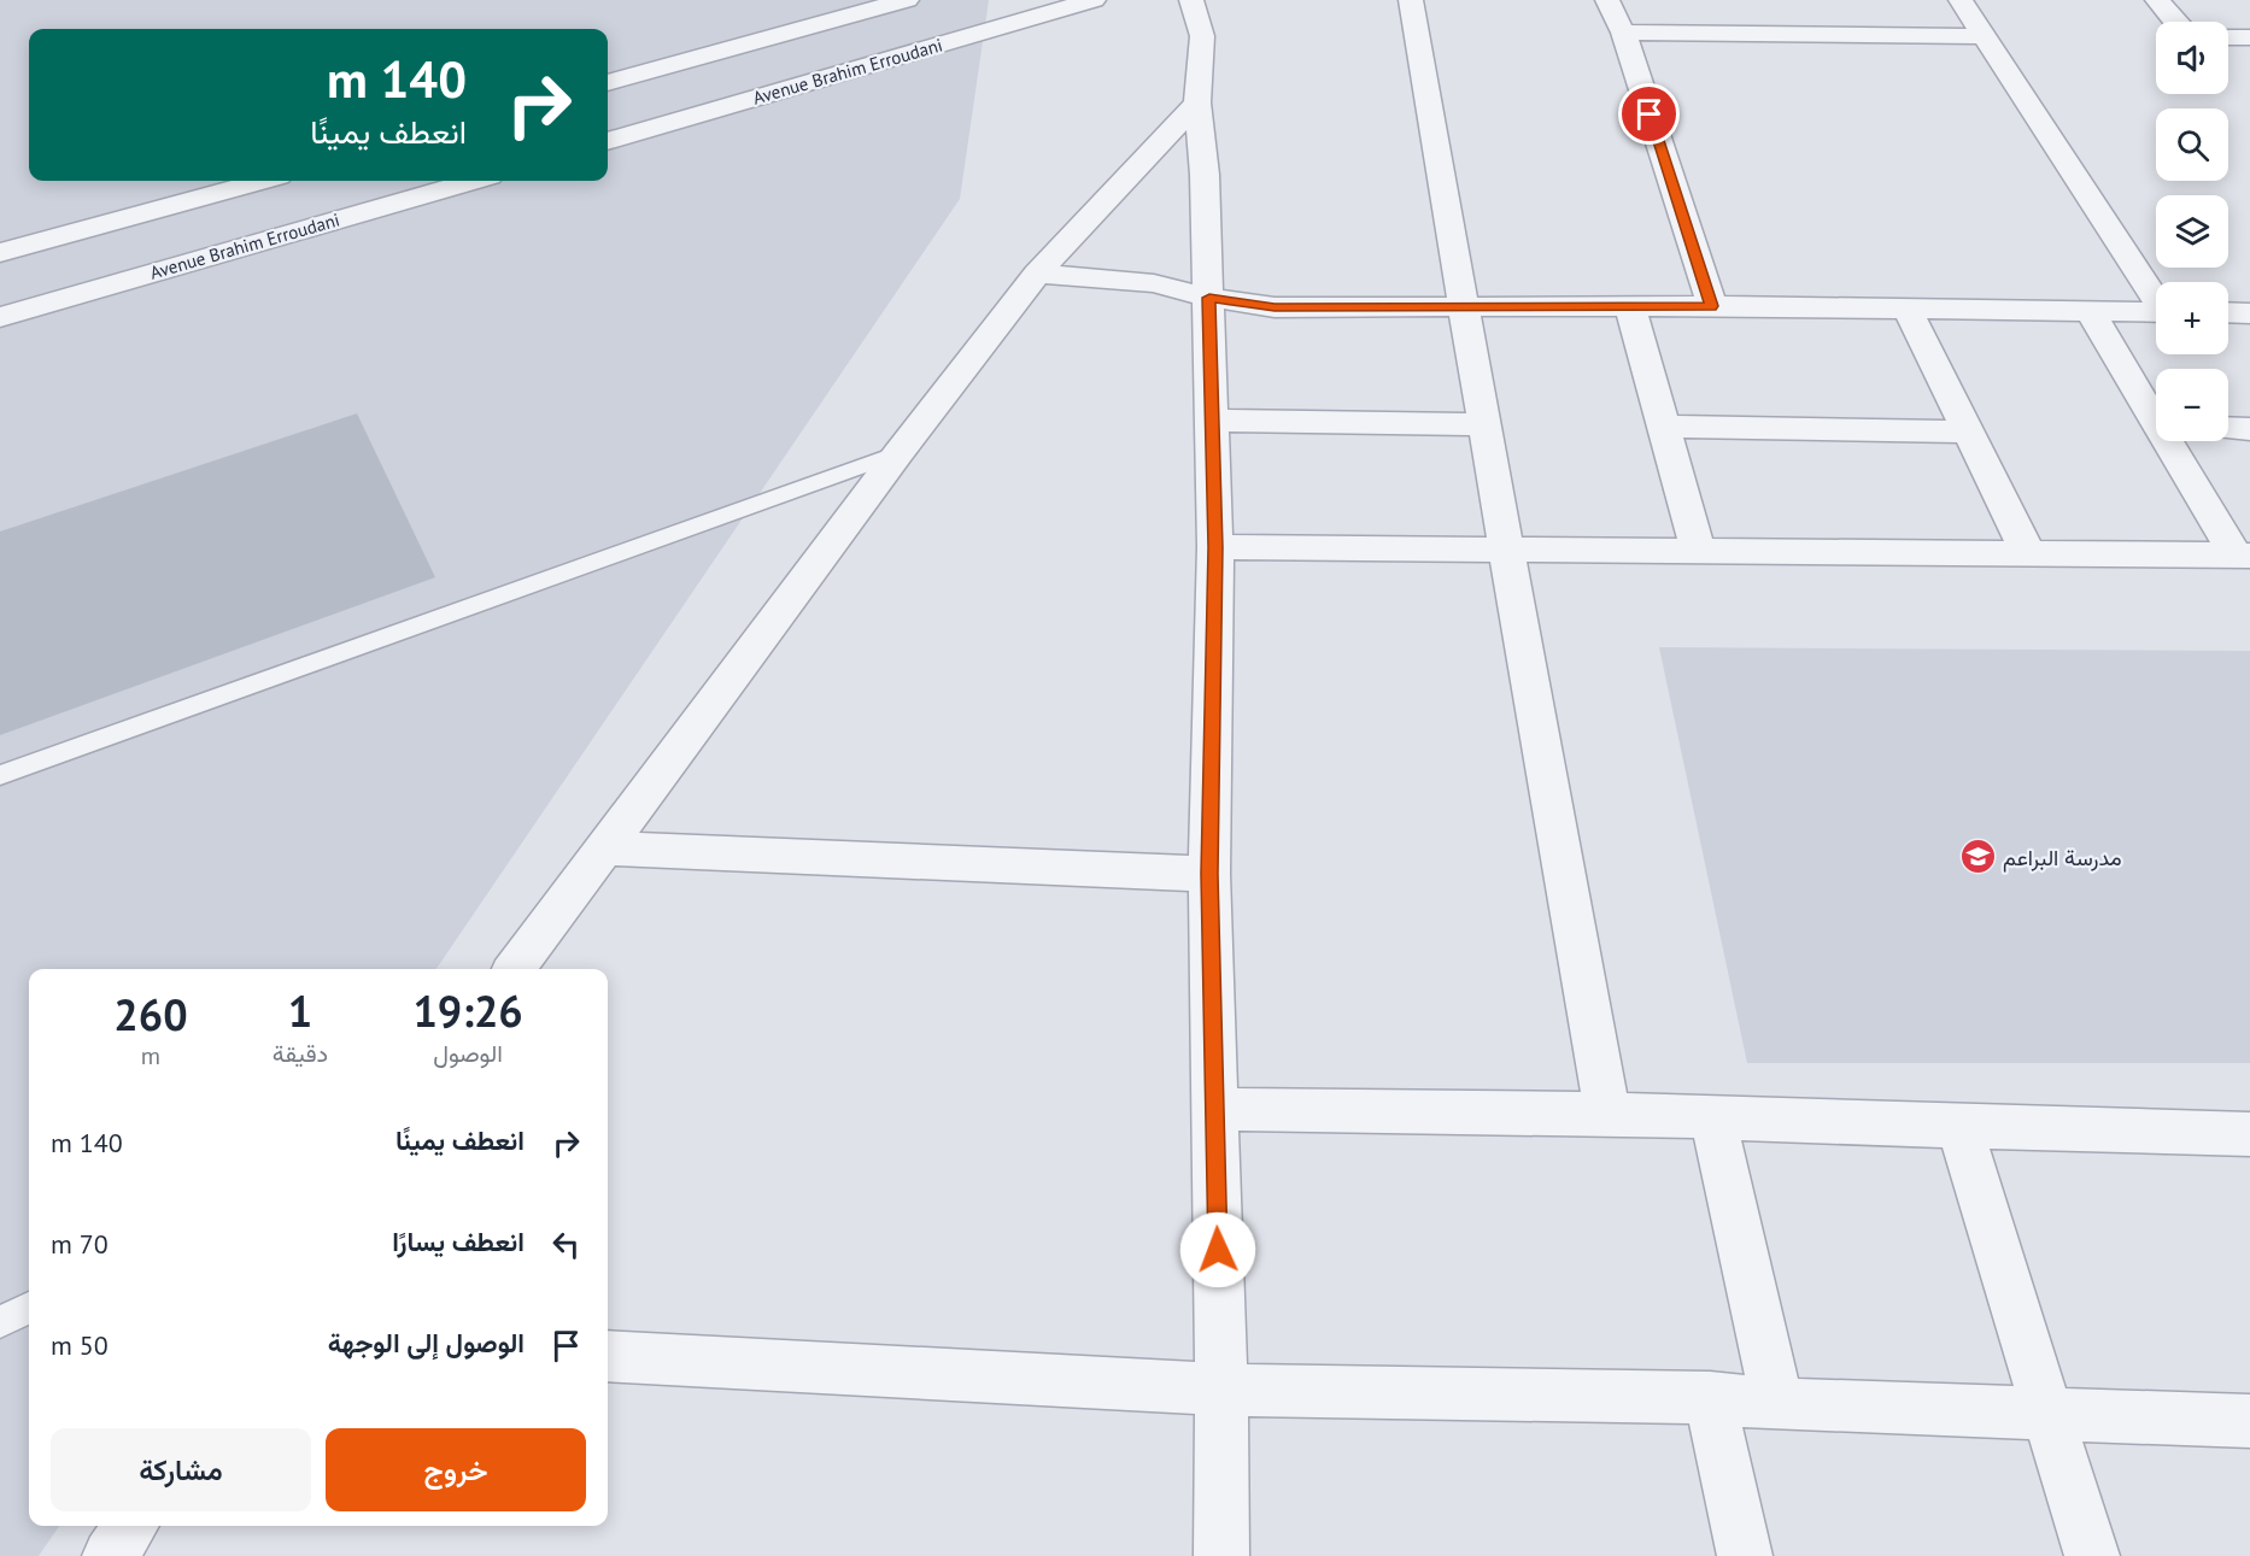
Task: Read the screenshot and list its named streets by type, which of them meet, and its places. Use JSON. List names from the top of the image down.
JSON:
{
  "streets": {
    "street": ["Avenue Brahim Erroudani"]
  },
  "places": {
    "school or university": ["مدرسة البراعم"]
  },
  "page": {
    "map_buttons": ["+", "−"],
    "turn": ["140 m", "انعطف يمينًا"],
    "eta": [
      "19:26",
      "الوصول",
      "1",
      "دقيقة",
      "260",
      "m"
    ],
    "list": [
      {
        "name": "انعطف يمينًا",
        "value": "140 m"
      },
      {
        "name": "انعطف يسارًا",
        "value": "70 m"
      },
      {
        "name": "الوصول إلى الوجهة",
        "value": "50 m"
      }
    ],
    "buttons": ["خروج", "مشاركة"]
  }
}
